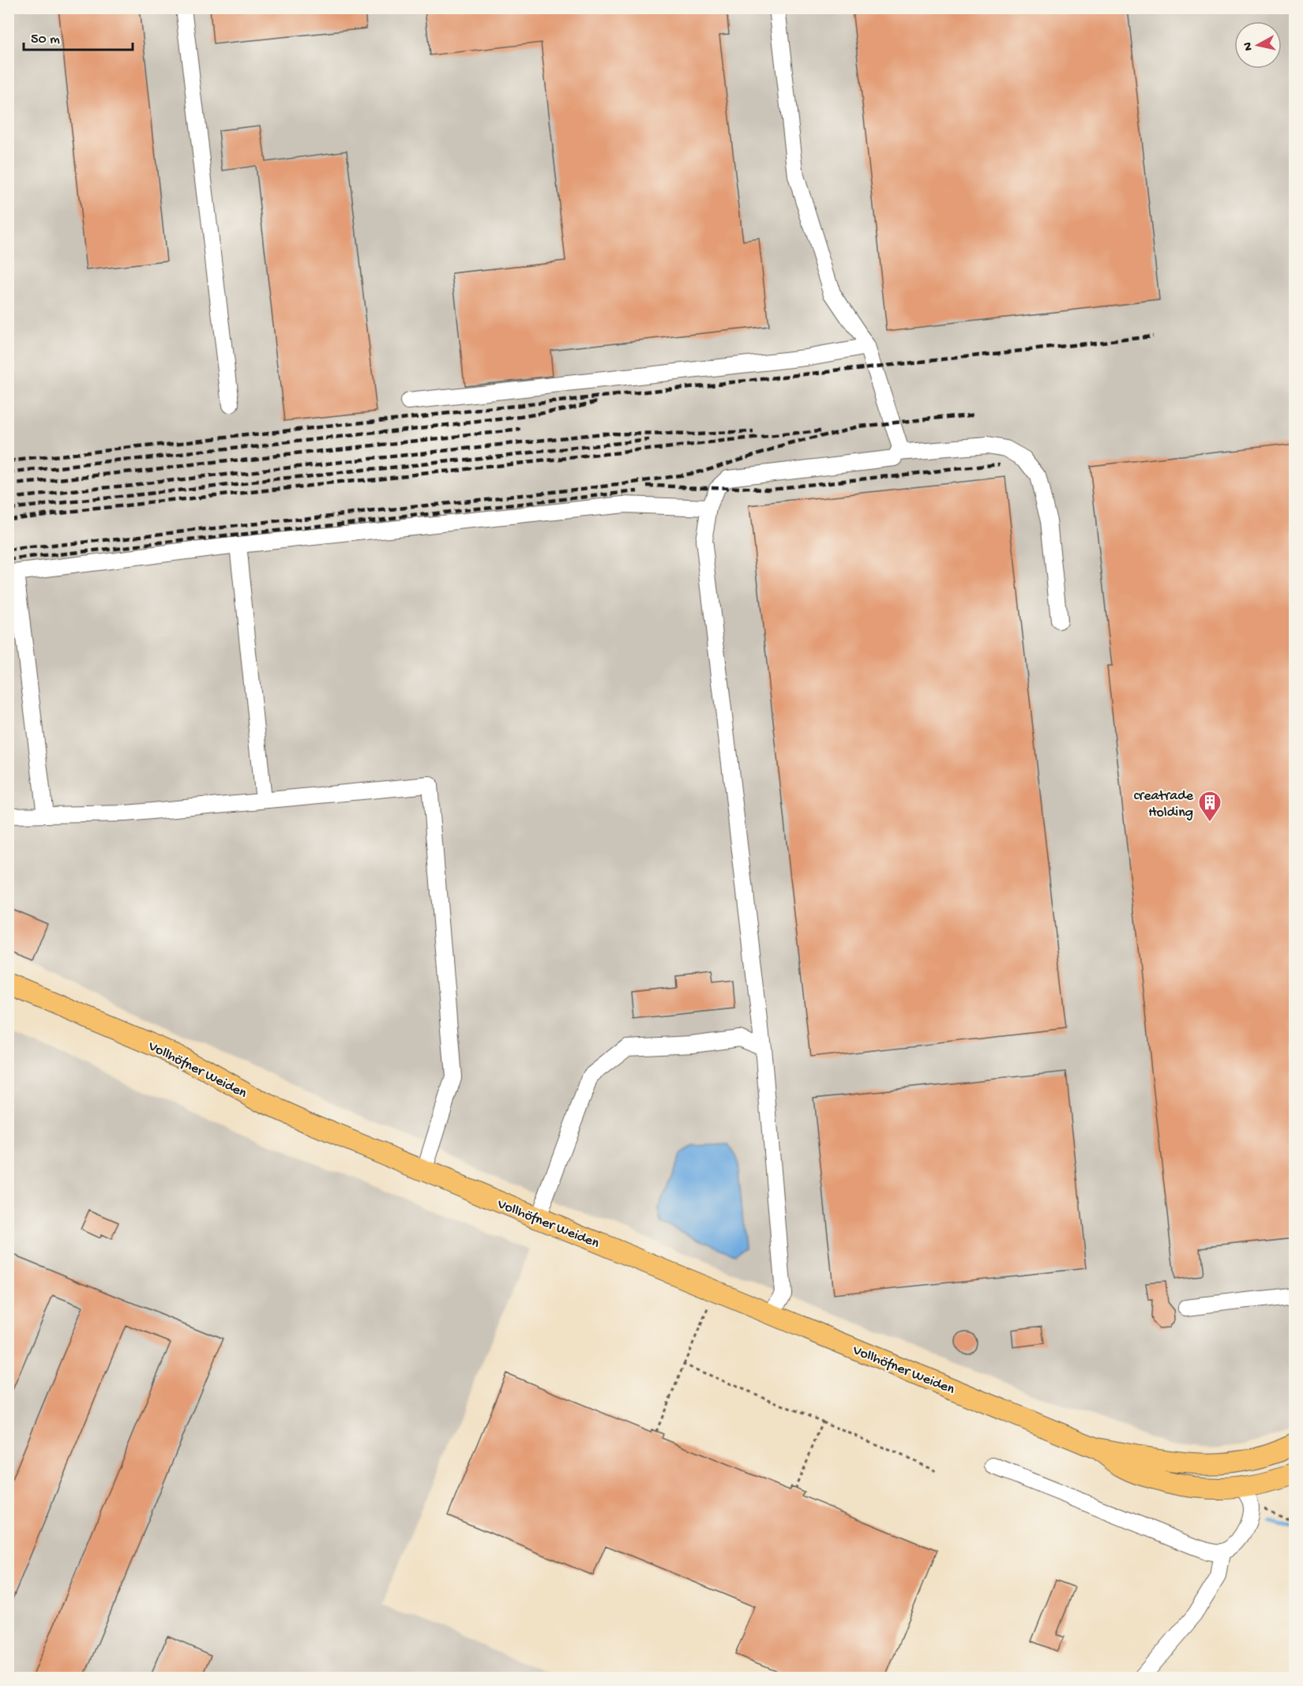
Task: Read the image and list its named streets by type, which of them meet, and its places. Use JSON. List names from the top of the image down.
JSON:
{
  "streets": {
    "main road": ["Vollhöfner Weiden"]
  },
  "places": {
    "building": ["creatrade Holding"]
  },
  "scale_bar": "50 m",
  "north": "left"
}
